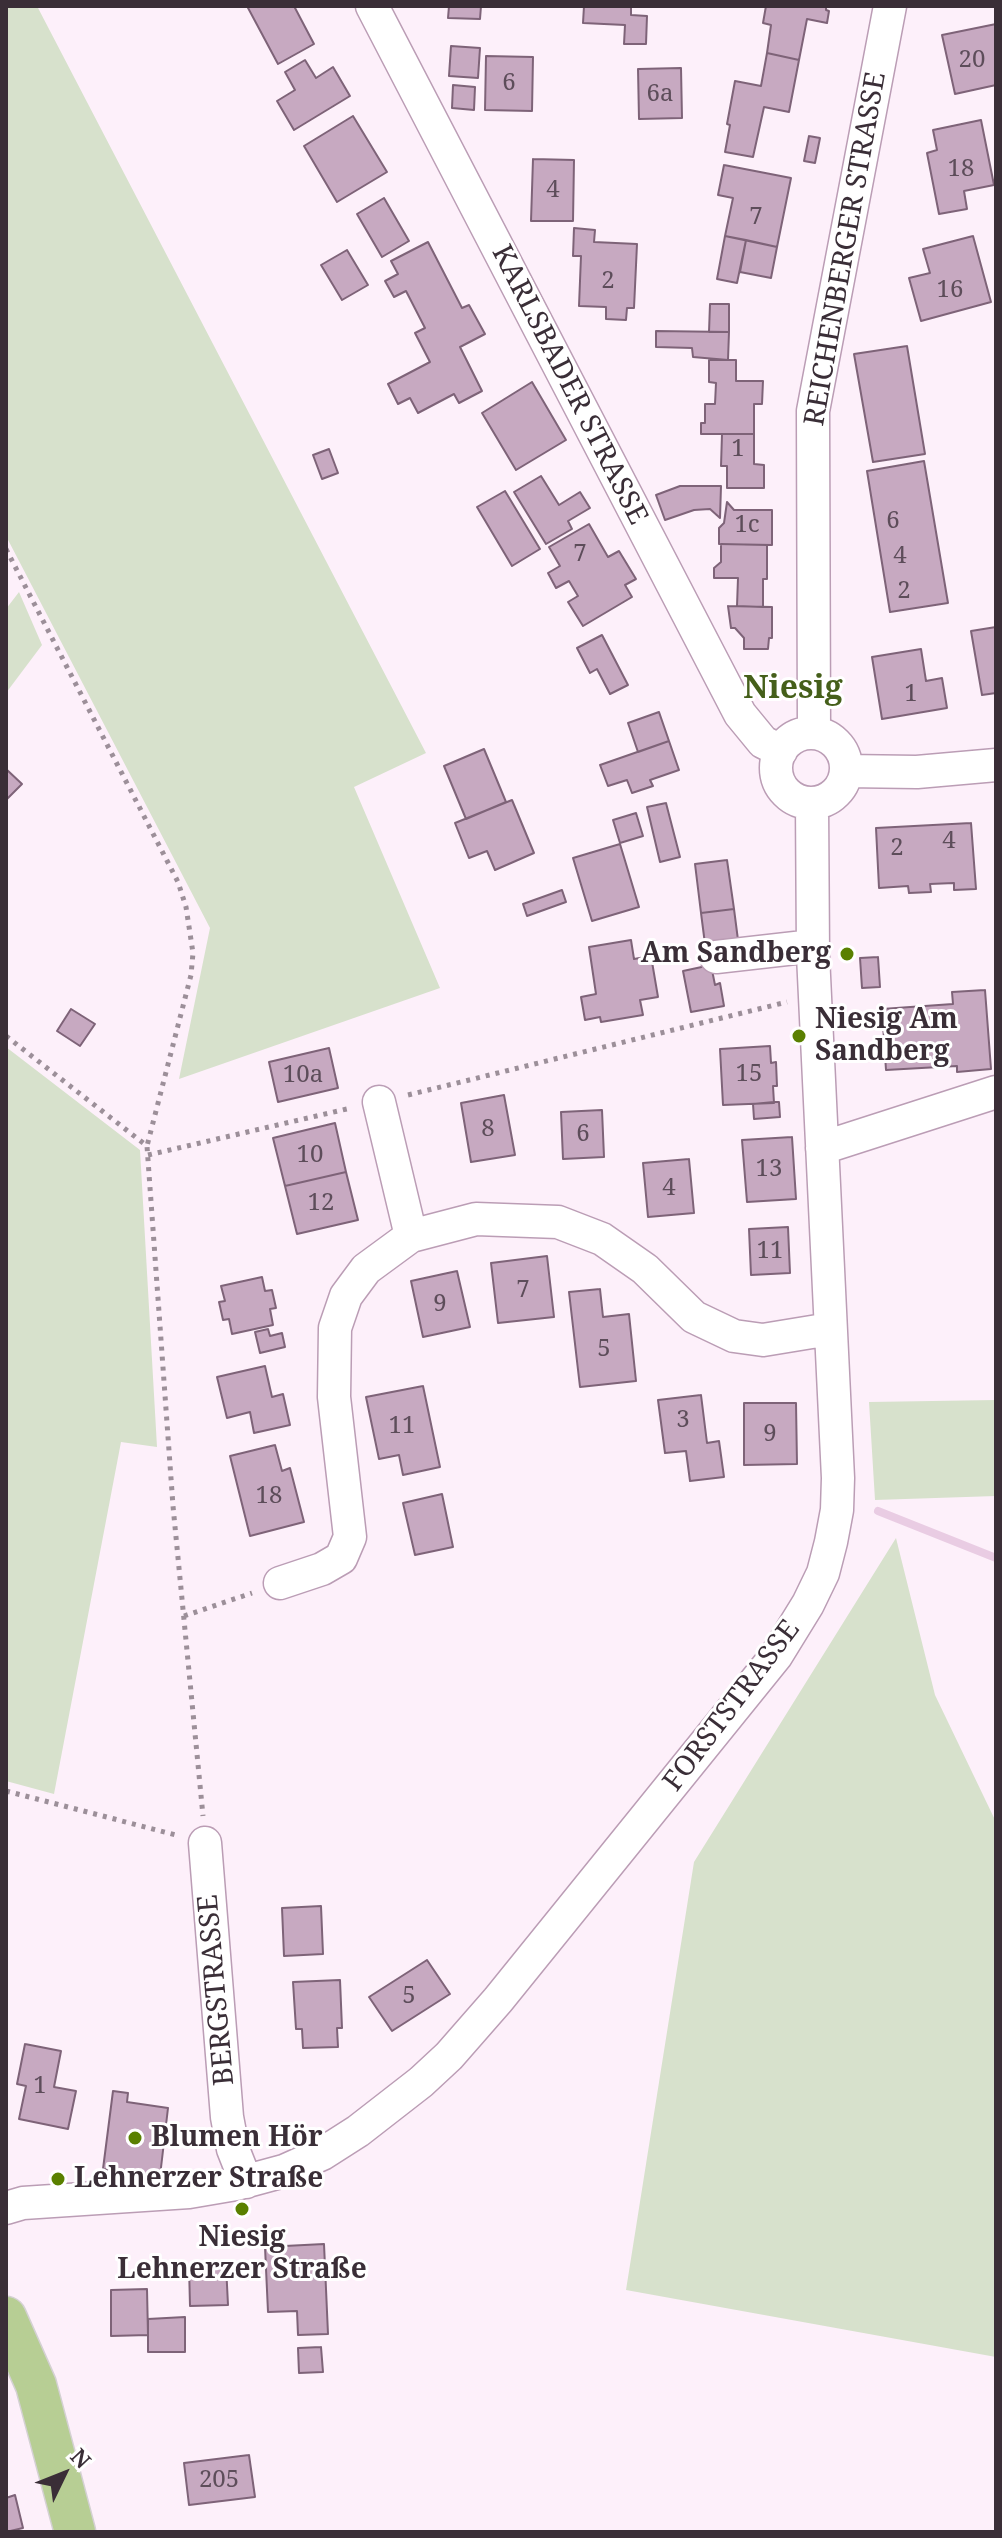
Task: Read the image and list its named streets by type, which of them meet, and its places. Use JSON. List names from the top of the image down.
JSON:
{
  "streets": {
    "street": [
      "REICHENBERGER STRASSE",
      "KARLSBADER STRASSE",
      "FORSTSTRASSE",
      "BERGSTRASSE"
    ]
  },
  "crossings": [
    ["REICHENBERGER STRASSE", "KARLSBADER STRASSE"],
    ["REICHENBERGER STRASSE", "FORSTSTRASSE"],
    ["KARLSBADER STRASSE", "FORSTSTRASSE"],
    ["FORSTSTRASSE", "BERGSTRASSE"]
  ],
  "districts": ["Niesig"],
  "places": [
    "Am Sandberg",
    "Niesig Am Sandberg",
    "Blumen Hör",
    "Lehnerzer Straße",
    "Niesig Lehnerzer Straße"
  ],
  "house_numbers": [
    "20",
    "6",
    "6a",
    "18",
    "4",
    "7",
    "2",
    "16",
    "1",
    "6",
    "1c",
    "7",
    "4",
    "2",
    "1",
    "4",
    "2",
    "15",
    "10a",
    "8",
    "6",
    "10",
    "13",
    "4",
    "12",
    "11",
    "7",
    "9",
    "5",
    "3",
    "11",
    "9",
    "18",
    "5",
    "1",
    "205"
  ],
  "north": "top right"
}
